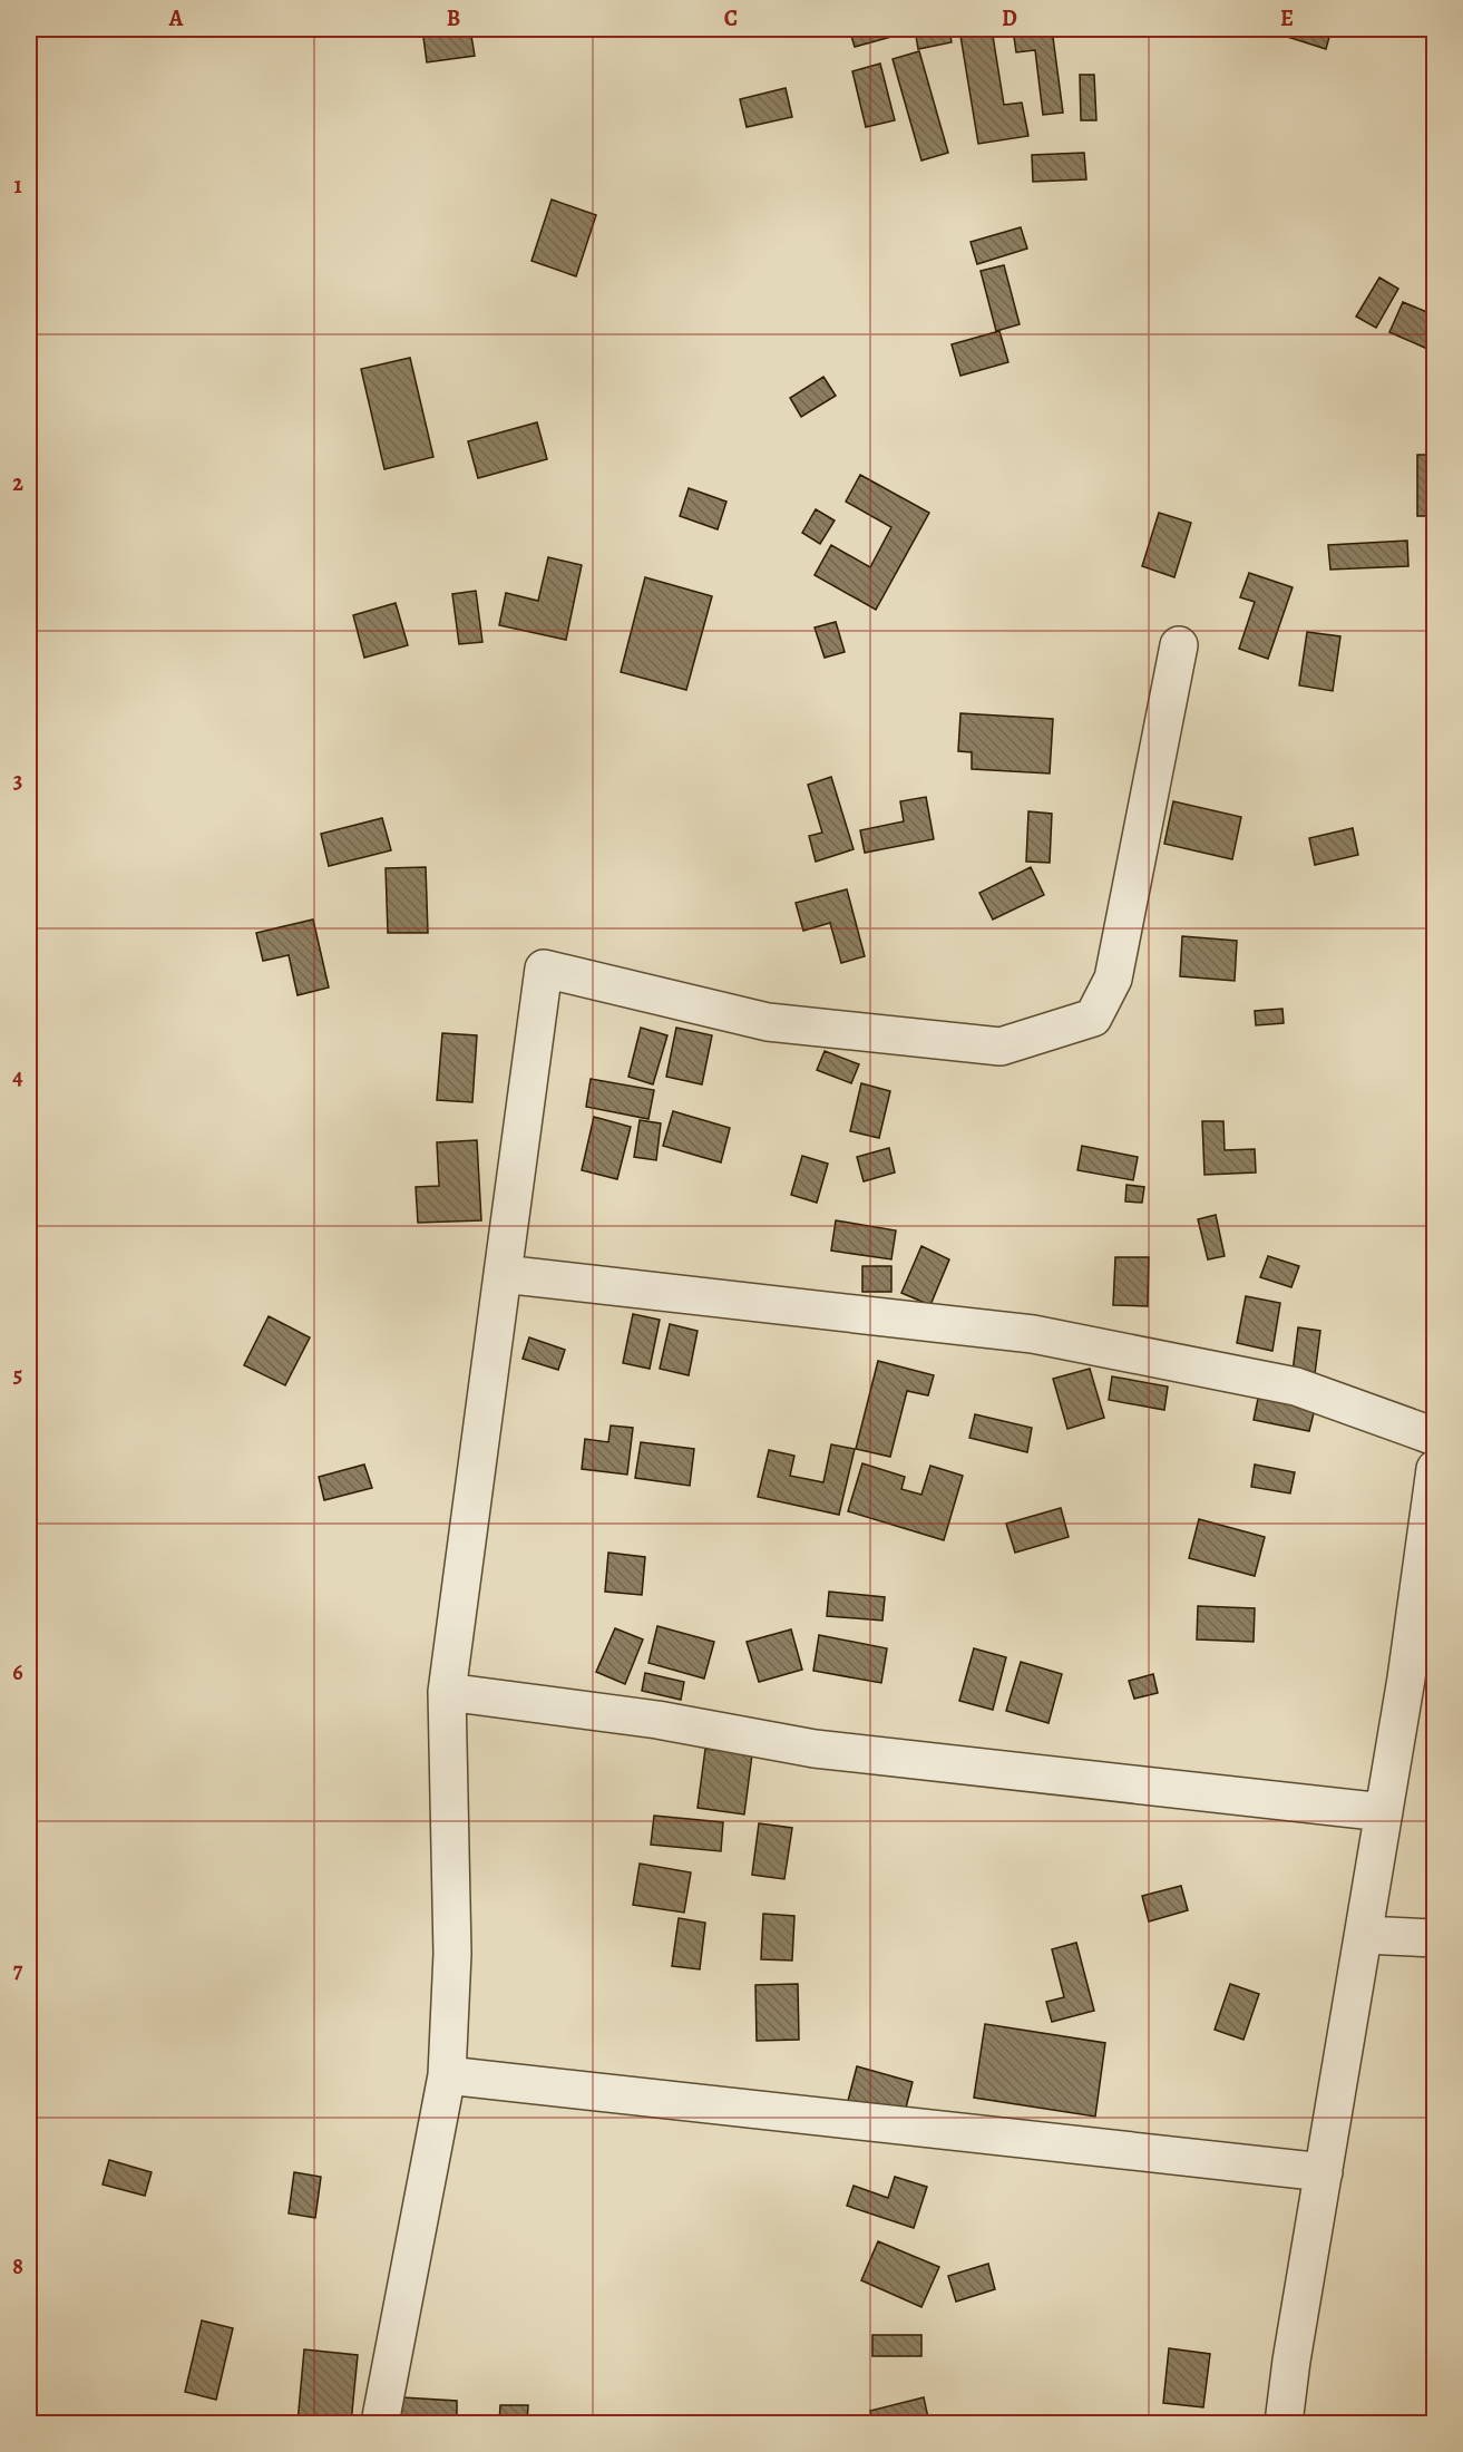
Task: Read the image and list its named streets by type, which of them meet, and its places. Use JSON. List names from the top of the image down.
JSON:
{
  "grid": {
    "columns": [
      "A",
      "B",
      "C",
      "D",
      "E"
    ],
    "rows": [
      "1",
      "2",
      "3",
      "4",
      "5",
      "6",
      "7",
      "8"
    ]
  }
}
